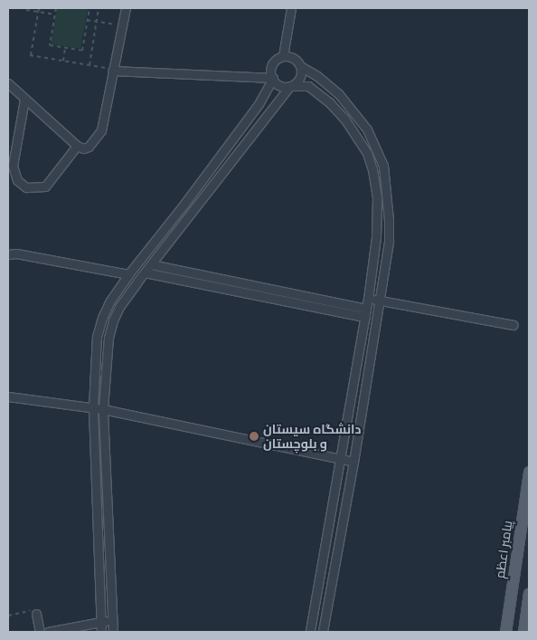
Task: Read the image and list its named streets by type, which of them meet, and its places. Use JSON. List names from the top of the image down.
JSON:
{
  "streets": {
    "main road": ["پیامبر اعظم"]
  },
  "places": ["دانشگاه سیستان و بلوچستان"]
}
